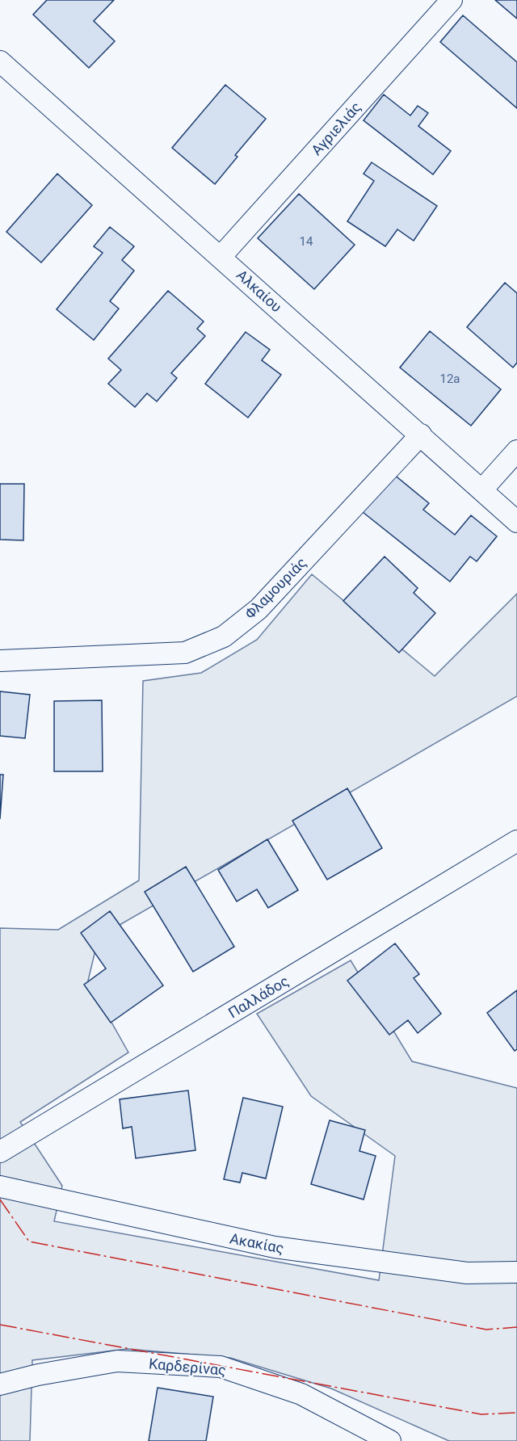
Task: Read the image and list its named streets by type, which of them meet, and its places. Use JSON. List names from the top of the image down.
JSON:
{
  "streets": {
    "street": [
      "Αγριελιάς",
      "Αλκαίου",
      "Φλαμουριάς",
      "Παλλάδος",
      "Ακακίας",
      "Καρδερίνας"
    ]
  },
  "crossings": [
    ["Αγριελιάς", "Αλκαίου"],
    ["Αλκαίου", "Φλαμουριάς"]
  ],
  "house_numbers": ["14", "12a"]
}
